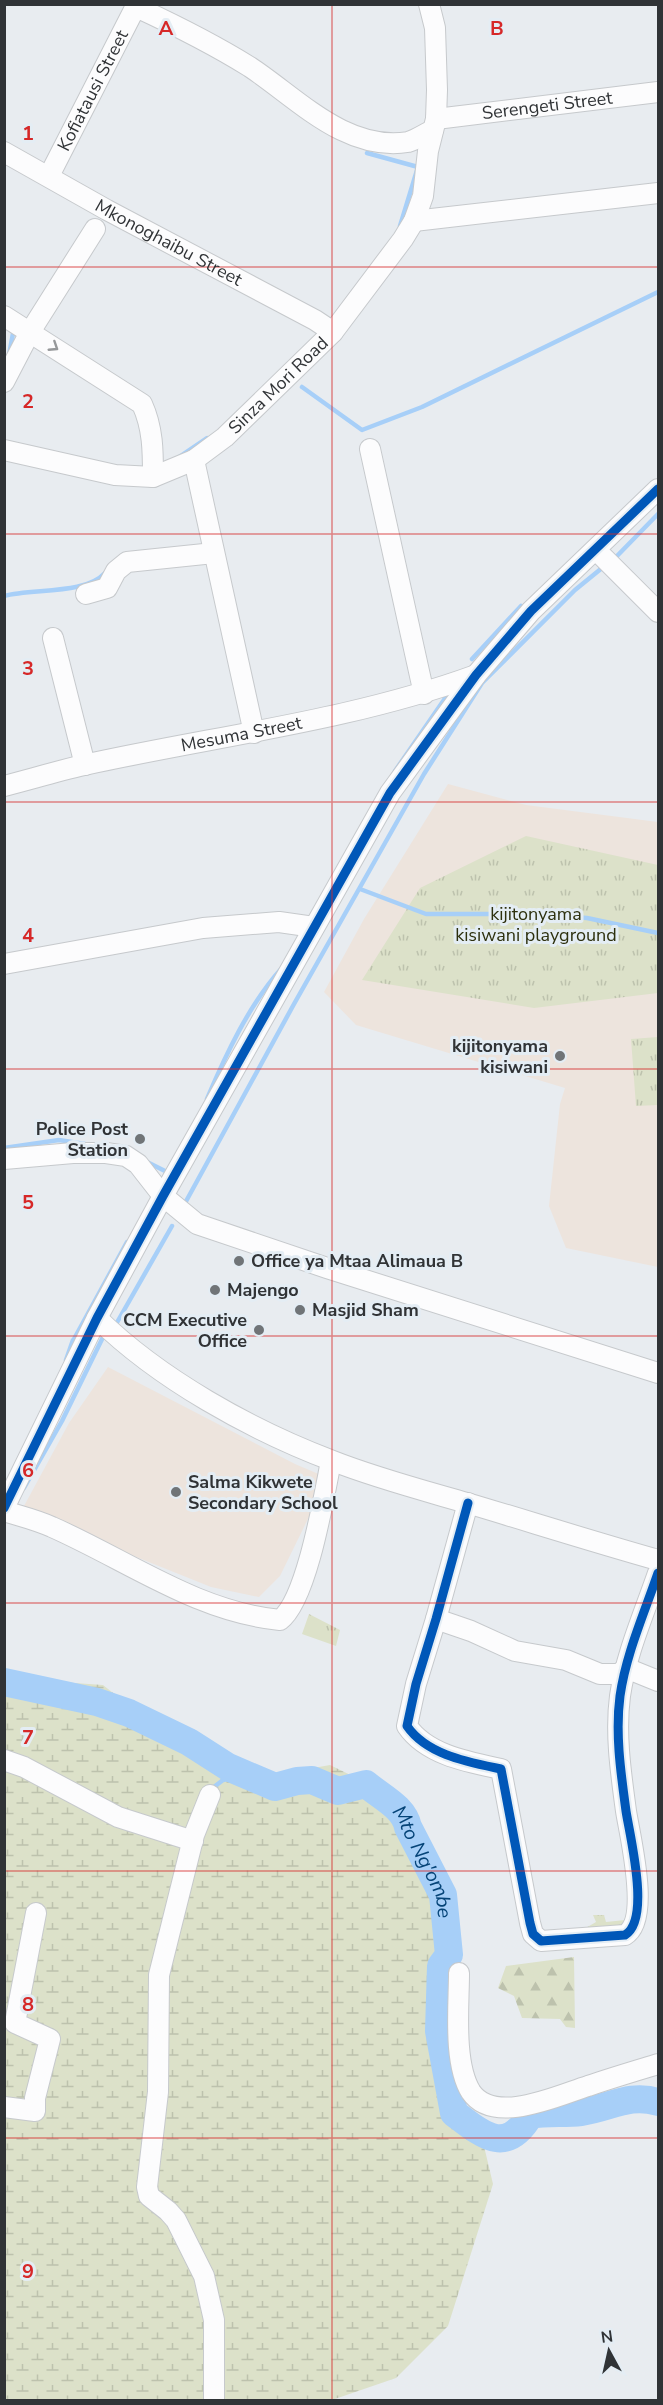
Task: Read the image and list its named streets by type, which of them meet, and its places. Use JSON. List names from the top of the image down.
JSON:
{
  "streets": {
    "street": [
      "Kofiatausi Street",
      "Serengeti Street",
      "Mkonoghaibu Street",
      "Sinza Mori Road",
      "Mesuma Street"
    ]
  },
  "crossings": [
    ["Kofiatausi Street", "Serengeti Street"],
    ["Kofiatausi Street", "Mkonoghaibu Street"],
    ["Serengeti Street", "Sinza Mori Road"],
    ["Mkonoghaibu Street", "Sinza Mori Road"]
  ],
  "water": ["Mto Ng'ombe"],
  "parks": ["kijitonyama kisiwani playground"],
  "places": [
    "kijitonyama kisiwani",
    "Police Post Station",
    "Office ya Mtaa Alimaua B",
    "Majengo",
    "Masjid Sham",
    "CCM Executive Office",
    "Salma Kikwete Secondary School"
  ],
  "north": "top",
  "grid": {
    "columns": ["A", "B"],
    "rows": [
      "1",
      "2",
      "3",
      "4",
      "5",
      "6",
      "7",
      "8",
      "9"
    ]
  }
}
